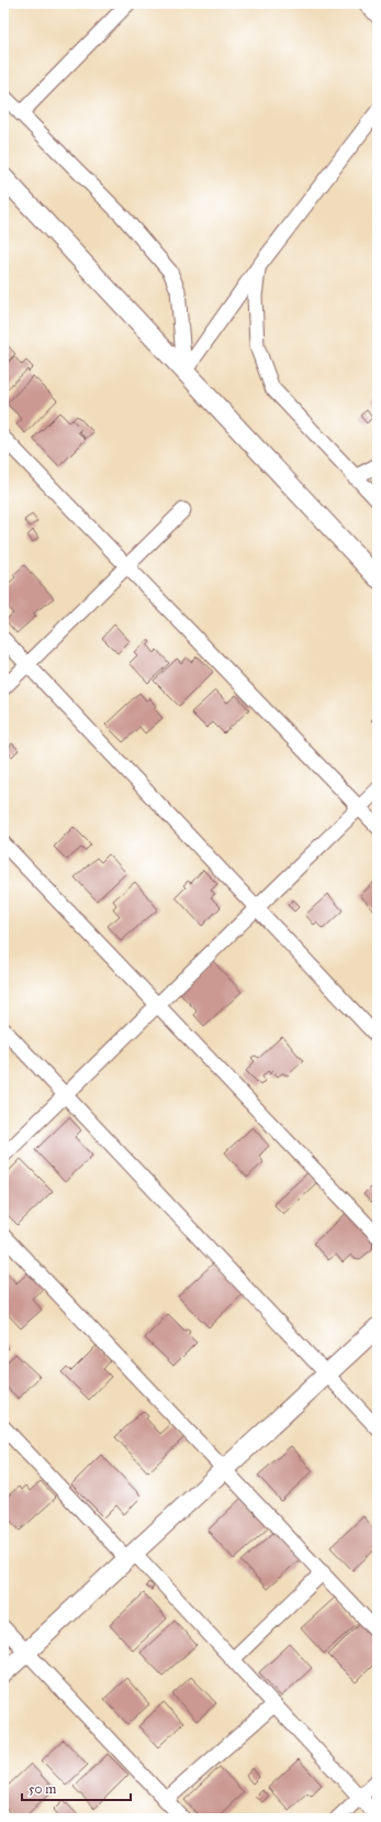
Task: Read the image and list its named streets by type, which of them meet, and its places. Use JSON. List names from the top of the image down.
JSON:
{
  "scale_bar": "50 m"
}
